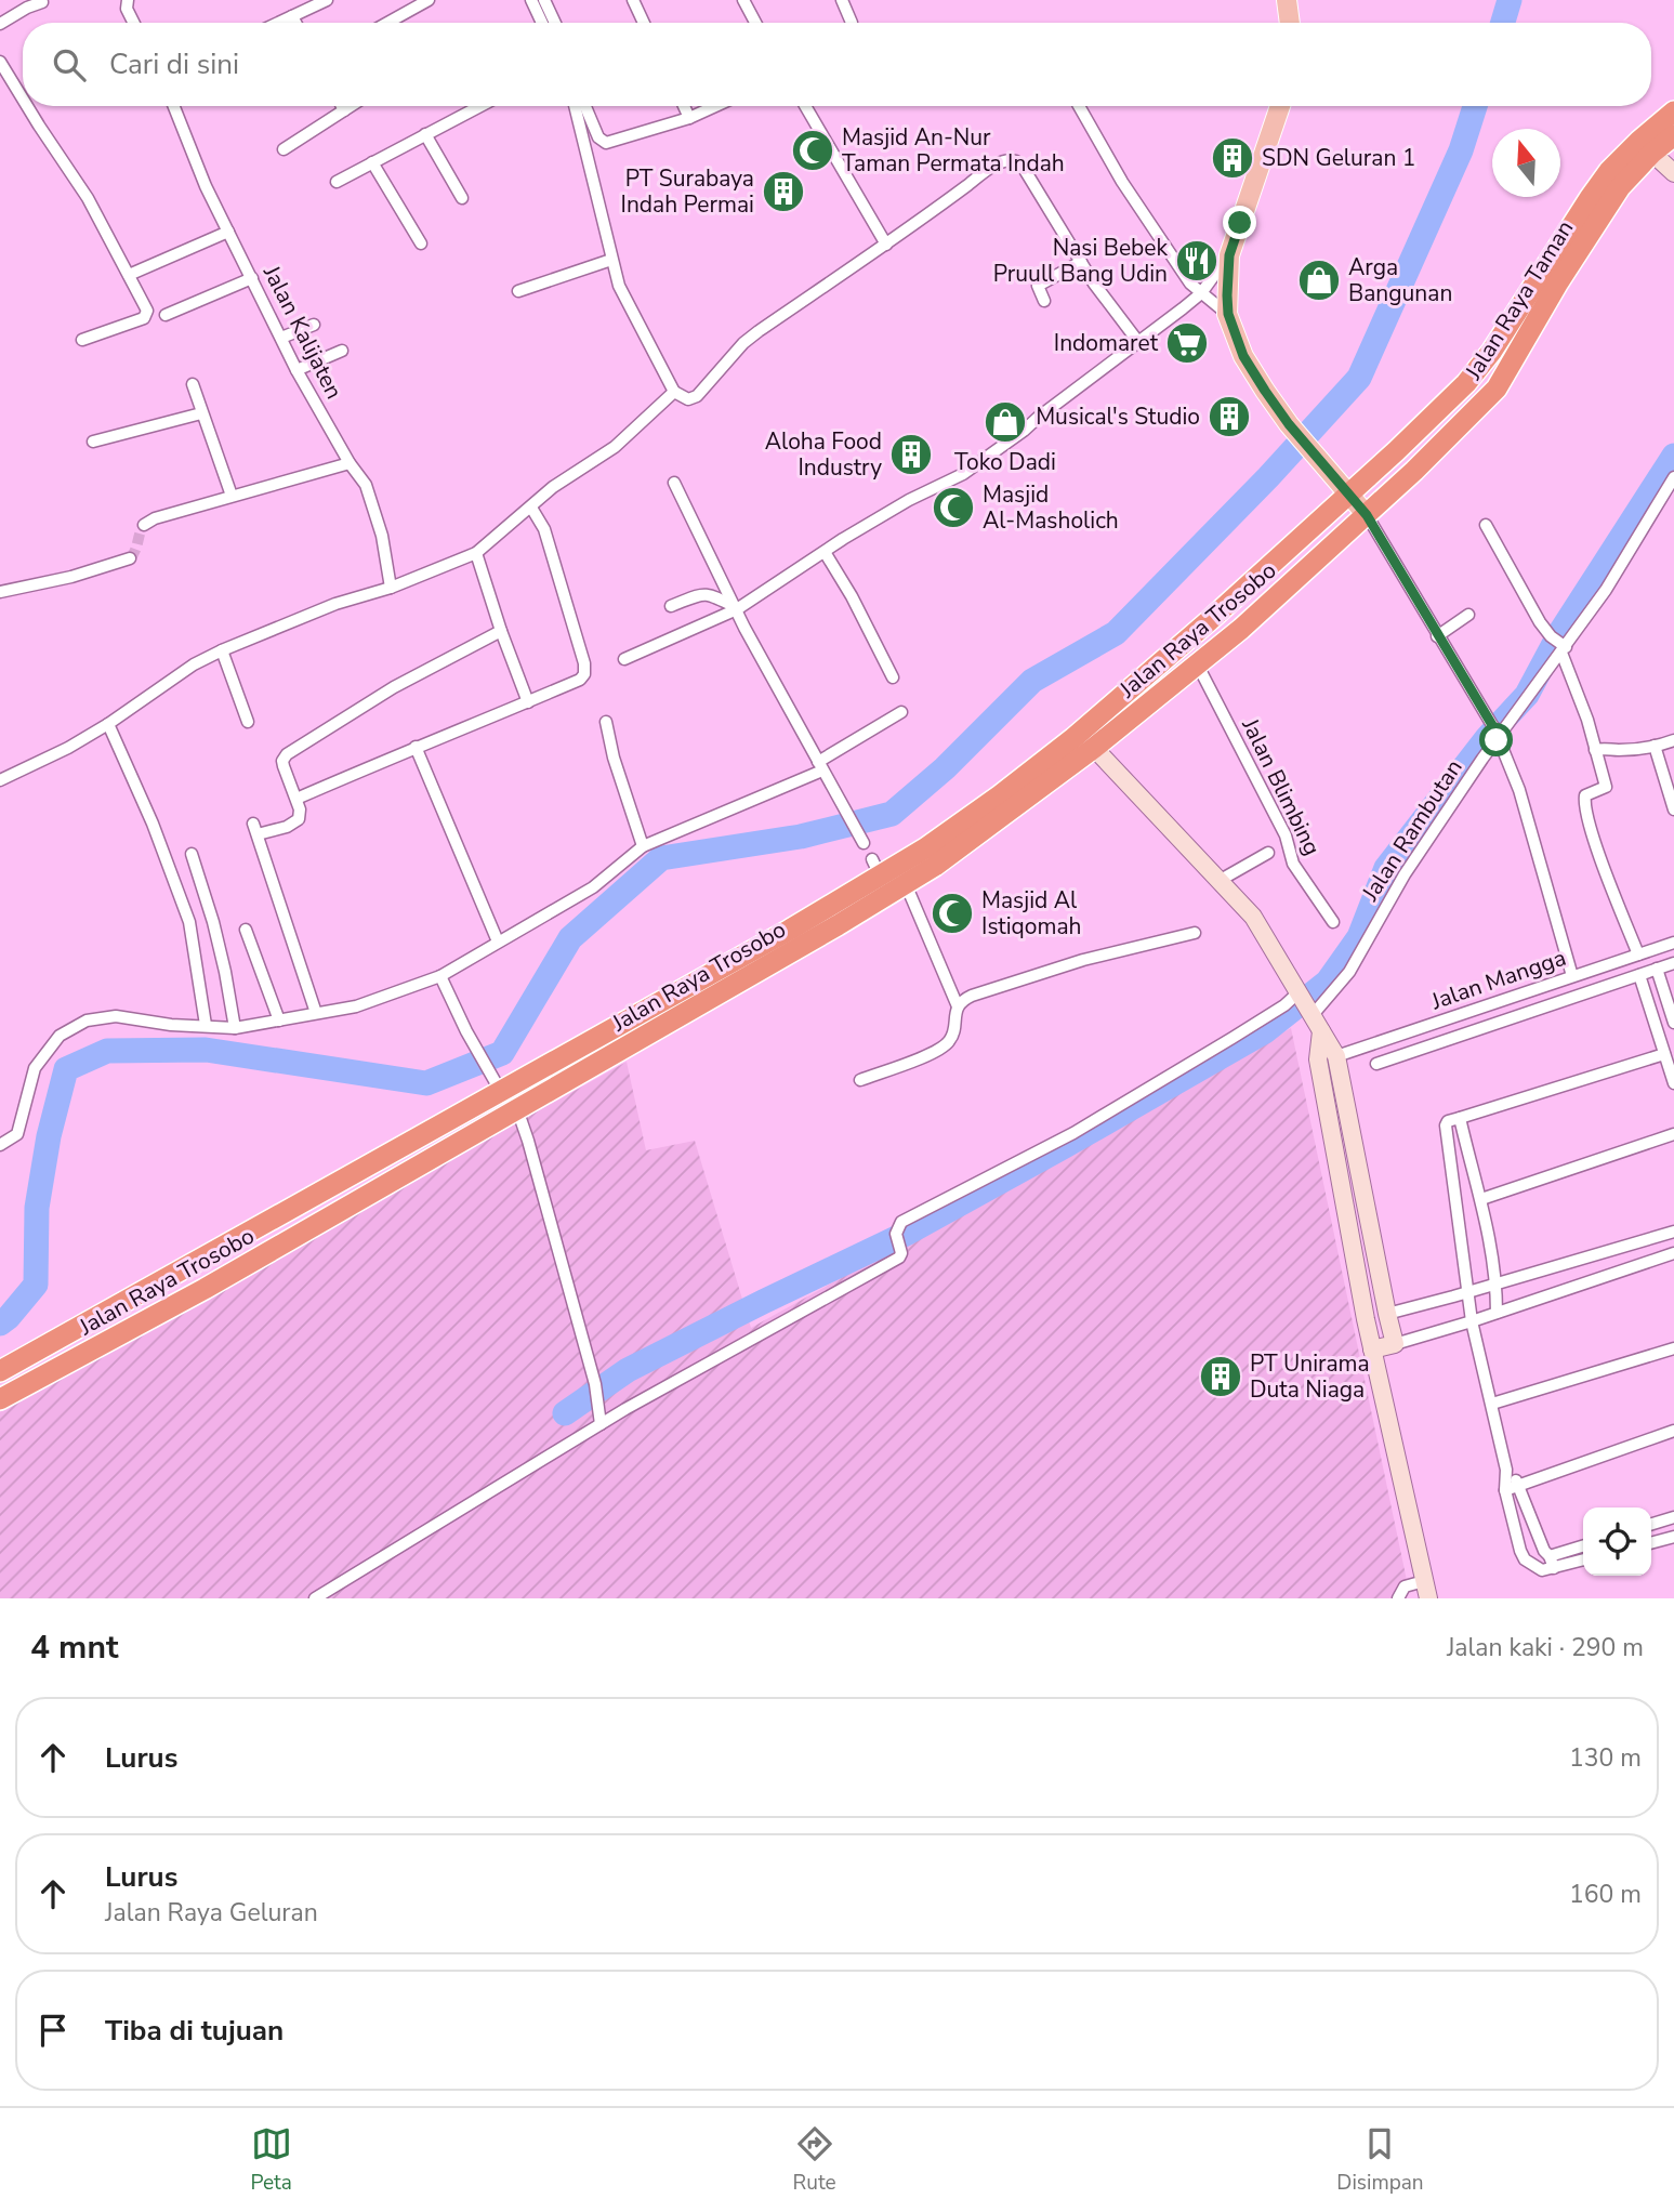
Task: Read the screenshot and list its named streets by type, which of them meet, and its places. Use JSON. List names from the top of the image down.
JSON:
{
  "streets": {
    "highway": ["Jalan Raya Taman", "Jalan Raya Trosobo"],
    "street": [
      "Jalan Kalijaten",
      "Jalan Blimbing",
      "Jalan Rambutan",
      "Jalan Mangga"
    ]
  },
  "crossings": [
    ["Jalan Raya Taman", "Jalan Raya Trosobo"],
    ["Jalan Raya Trosobo", "Jalan Blimbing"]
  ],
  "places": {
    "mosque": ["Masjid An-Nur Taman Permata Indah", "Masjid Al-Masholich", "Masjid Al Istiqomah"],
    "building": [
      "SDN Geluran 1",
      "PT Surabaya Indah Permai",
      "Musical's Studio",
      "Aloha Food Industry",
      "PT Unirama Duta Niaga"
    ],
    "restaurant": ["Nasi Bebek Pruull Bang Udin"],
    "shop": ["Arga Bangunan", "Toko Dadi"],
    "supermarket": ["Indomaret"]
  },
  "north": "top",
  "page": {
    "search": "Cari di sini",
    "heading": ["4 mnt", "Jalan kaki · 290 m"],
    "list": [
      ["Lurus", "130 m"],
      ["Lurus", "Jalan Raya Geluran", "160 m"],
      "Tiba di tujuan"
    ],
    "nav": ["Peta", "Rute", "Disimpan"]
  }
}
